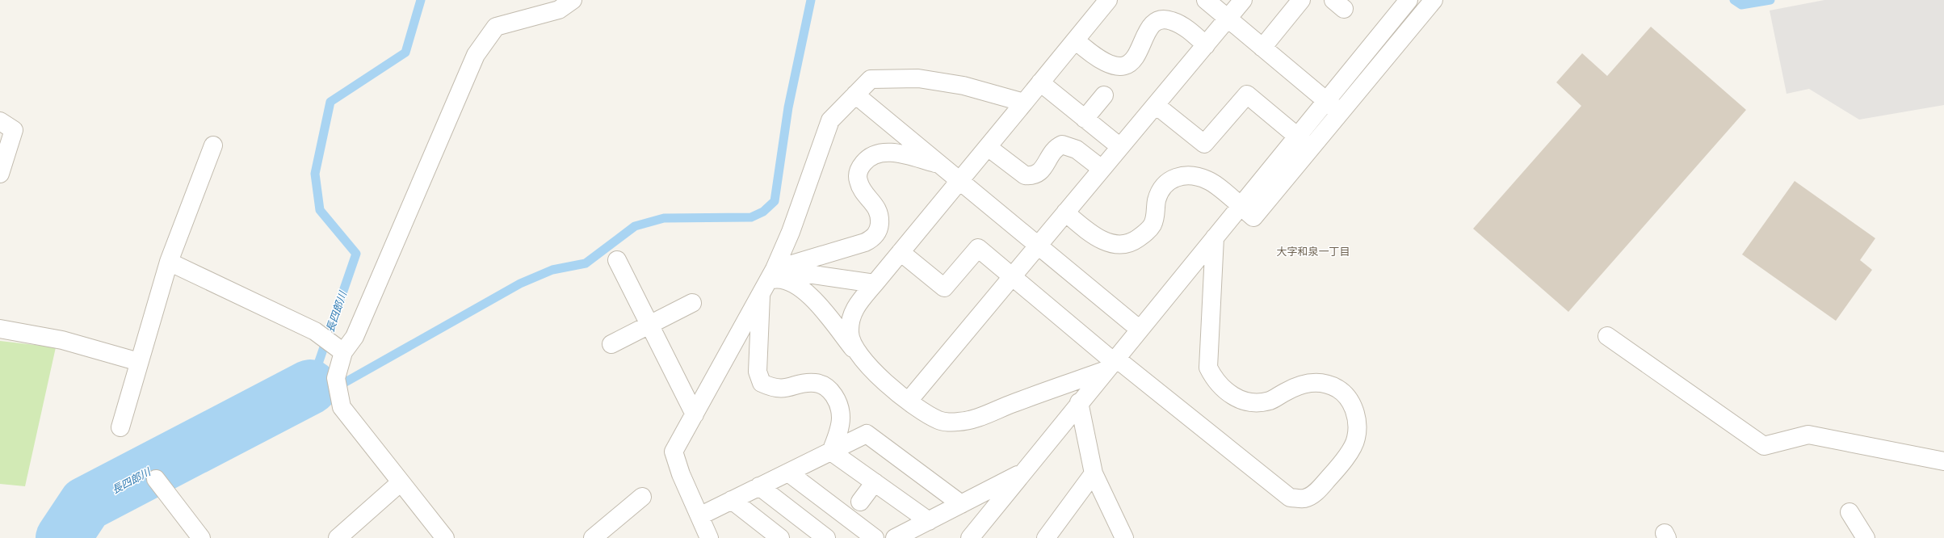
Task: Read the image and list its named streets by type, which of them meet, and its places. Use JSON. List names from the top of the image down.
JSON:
{
  "districts": ["大字和泉一丁目"],
  "water": ["長四郎川"]
}
